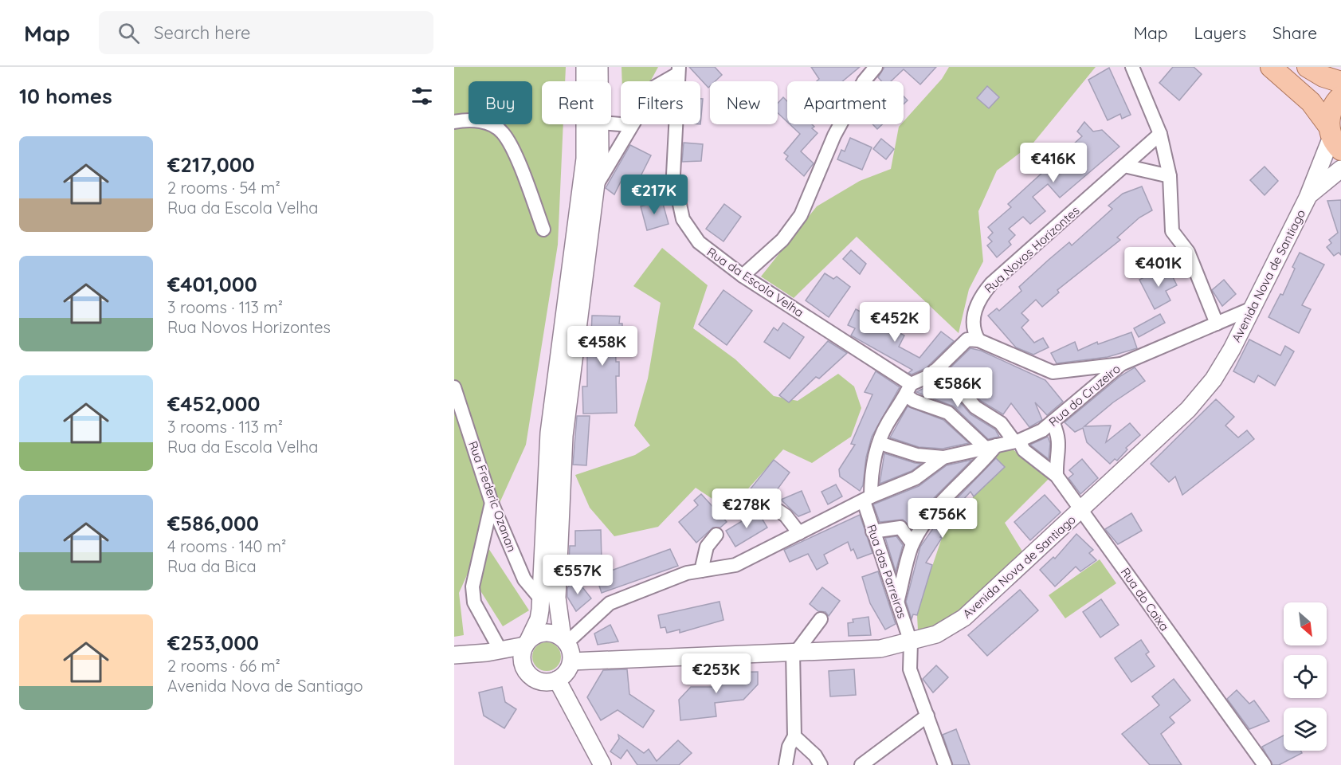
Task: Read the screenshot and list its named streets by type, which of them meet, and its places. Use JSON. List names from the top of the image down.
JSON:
{
  "streets": {
    "street": [
      "Rua Novos Horizontes",
      "Avenida Nova de Santiago",
      "Rua da Escola Velha",
      "Rua do Cruzeiro",
      "Rua Frederic Ozanan",
      "Rua das Parreiras",
      "Rua do Caixa"
    ]
  },
  "crossings": [
    ["Avenida Nova de Santiago", "Rua do Cruzeiro"],
    ["Avenida Nova de Santiago", "Rua das Parreiras"],
    ["Avenida Nova de Santiago", "Rua do Caixa"],
    ["Rua da Escola Velha", "Rua do Cruzeiro"],
    ["Rua da Escola Velha", "Rua das Parreiras"],
    ["Rua do Cruzeiro", "Rua do Caixa"]
  ],
  "north": "bottom right",
  "page": {
    "header": "Map",
    "search": "Search here",
    "nav": ["Map", "Layers", "Share"],
    "heading": "10 homes",
    "chip": [
      "Buy",
      "Rent",
      "Filters",
      "New",
      "Apartment"
    ],
    "list": [
      {
        "name": "€217,000",
        "note": "2 rooms · 54 m² · Rua da Escola Velha"
      },
      {
        "name": "€401,000",
        "note": "3 rooms · 113 m² · Rua Novos Horizontes"
      },
      {
        "name": "€452,000",
        "note": "3 rooms · 113 m² · Rua da Escola Velha"
      },
      {
        "name": "€586,000",
        "note": "4 rooms · 140 m² · Rua da Bica"
      },
      {
        "name": "€253,000",
        "note": "2 rooms · 66 m² · Avenida Nova de Santiago"
      }
    ],
    "price": [
      "€416K",
      "€217K",
      "€401K",
      "€452K",
      "€458K",
      "€586K",
      "€278K",
      "€756K",
      "€557K",
      "€253K"
    ]
  }
}
